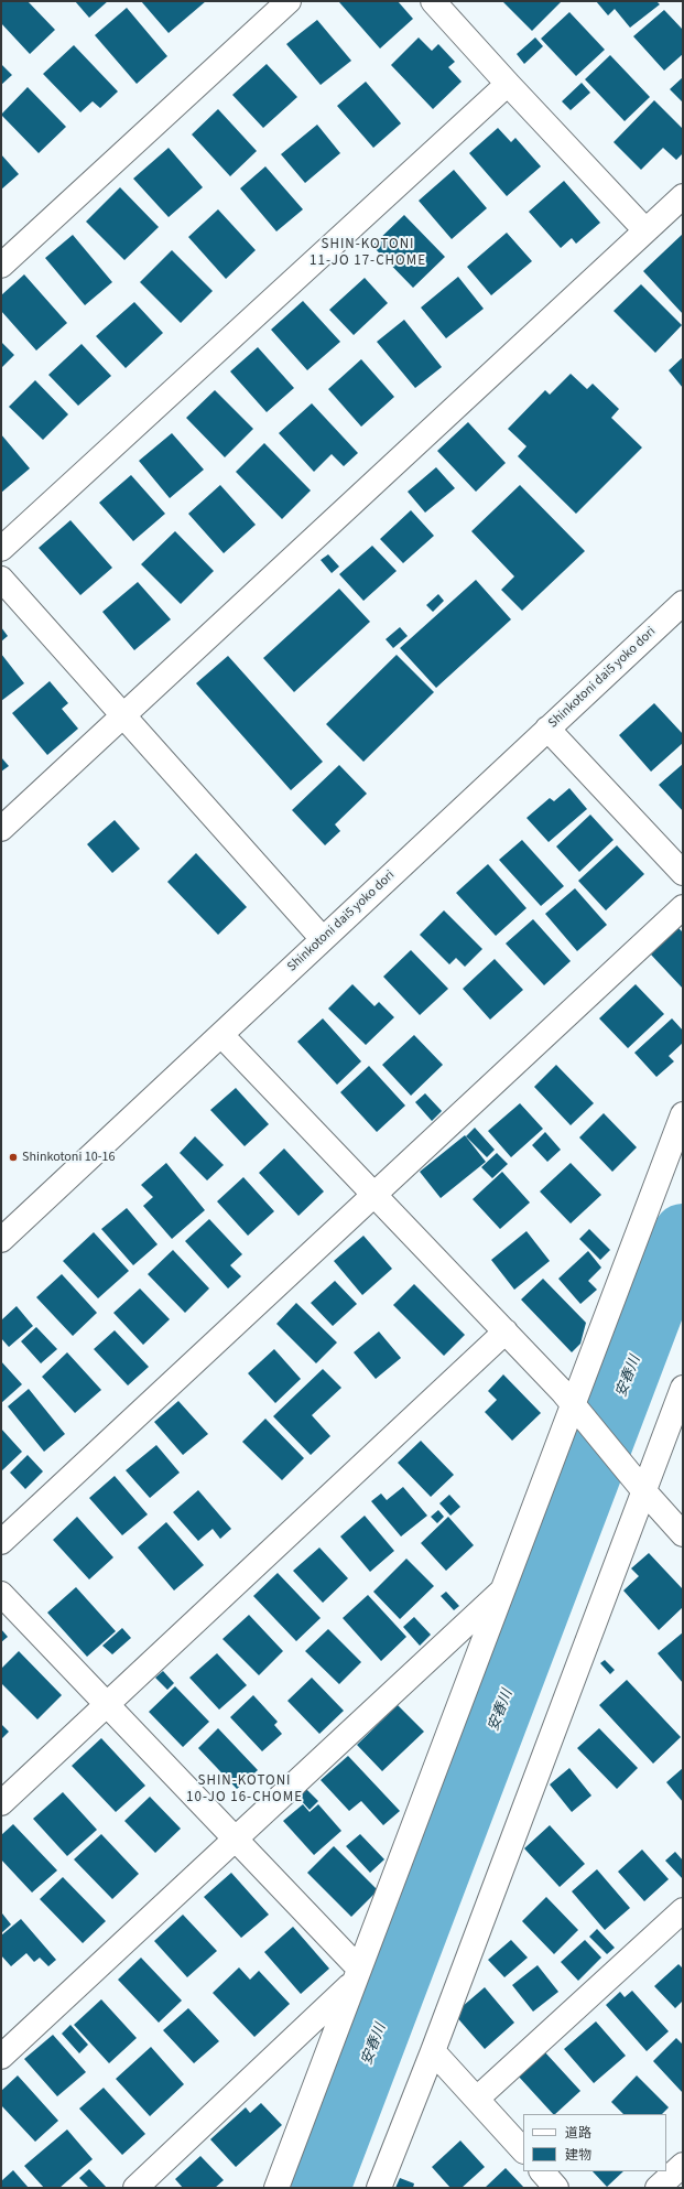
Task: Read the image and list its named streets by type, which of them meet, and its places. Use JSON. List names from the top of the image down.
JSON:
{
  "streets": {
    "street": ["Shinkotoni dai5 yoko dori"]
  },
  "districts": ["SHIN-KOTONI 11-JO 17-CHOME", "SHIN-KOTONI 10-JO 16-CHOME"],
  "water": ["安春川"],
  "places": ["Shinkotoni 10-16"],
  "legend": ["道路", "建物"]
}
